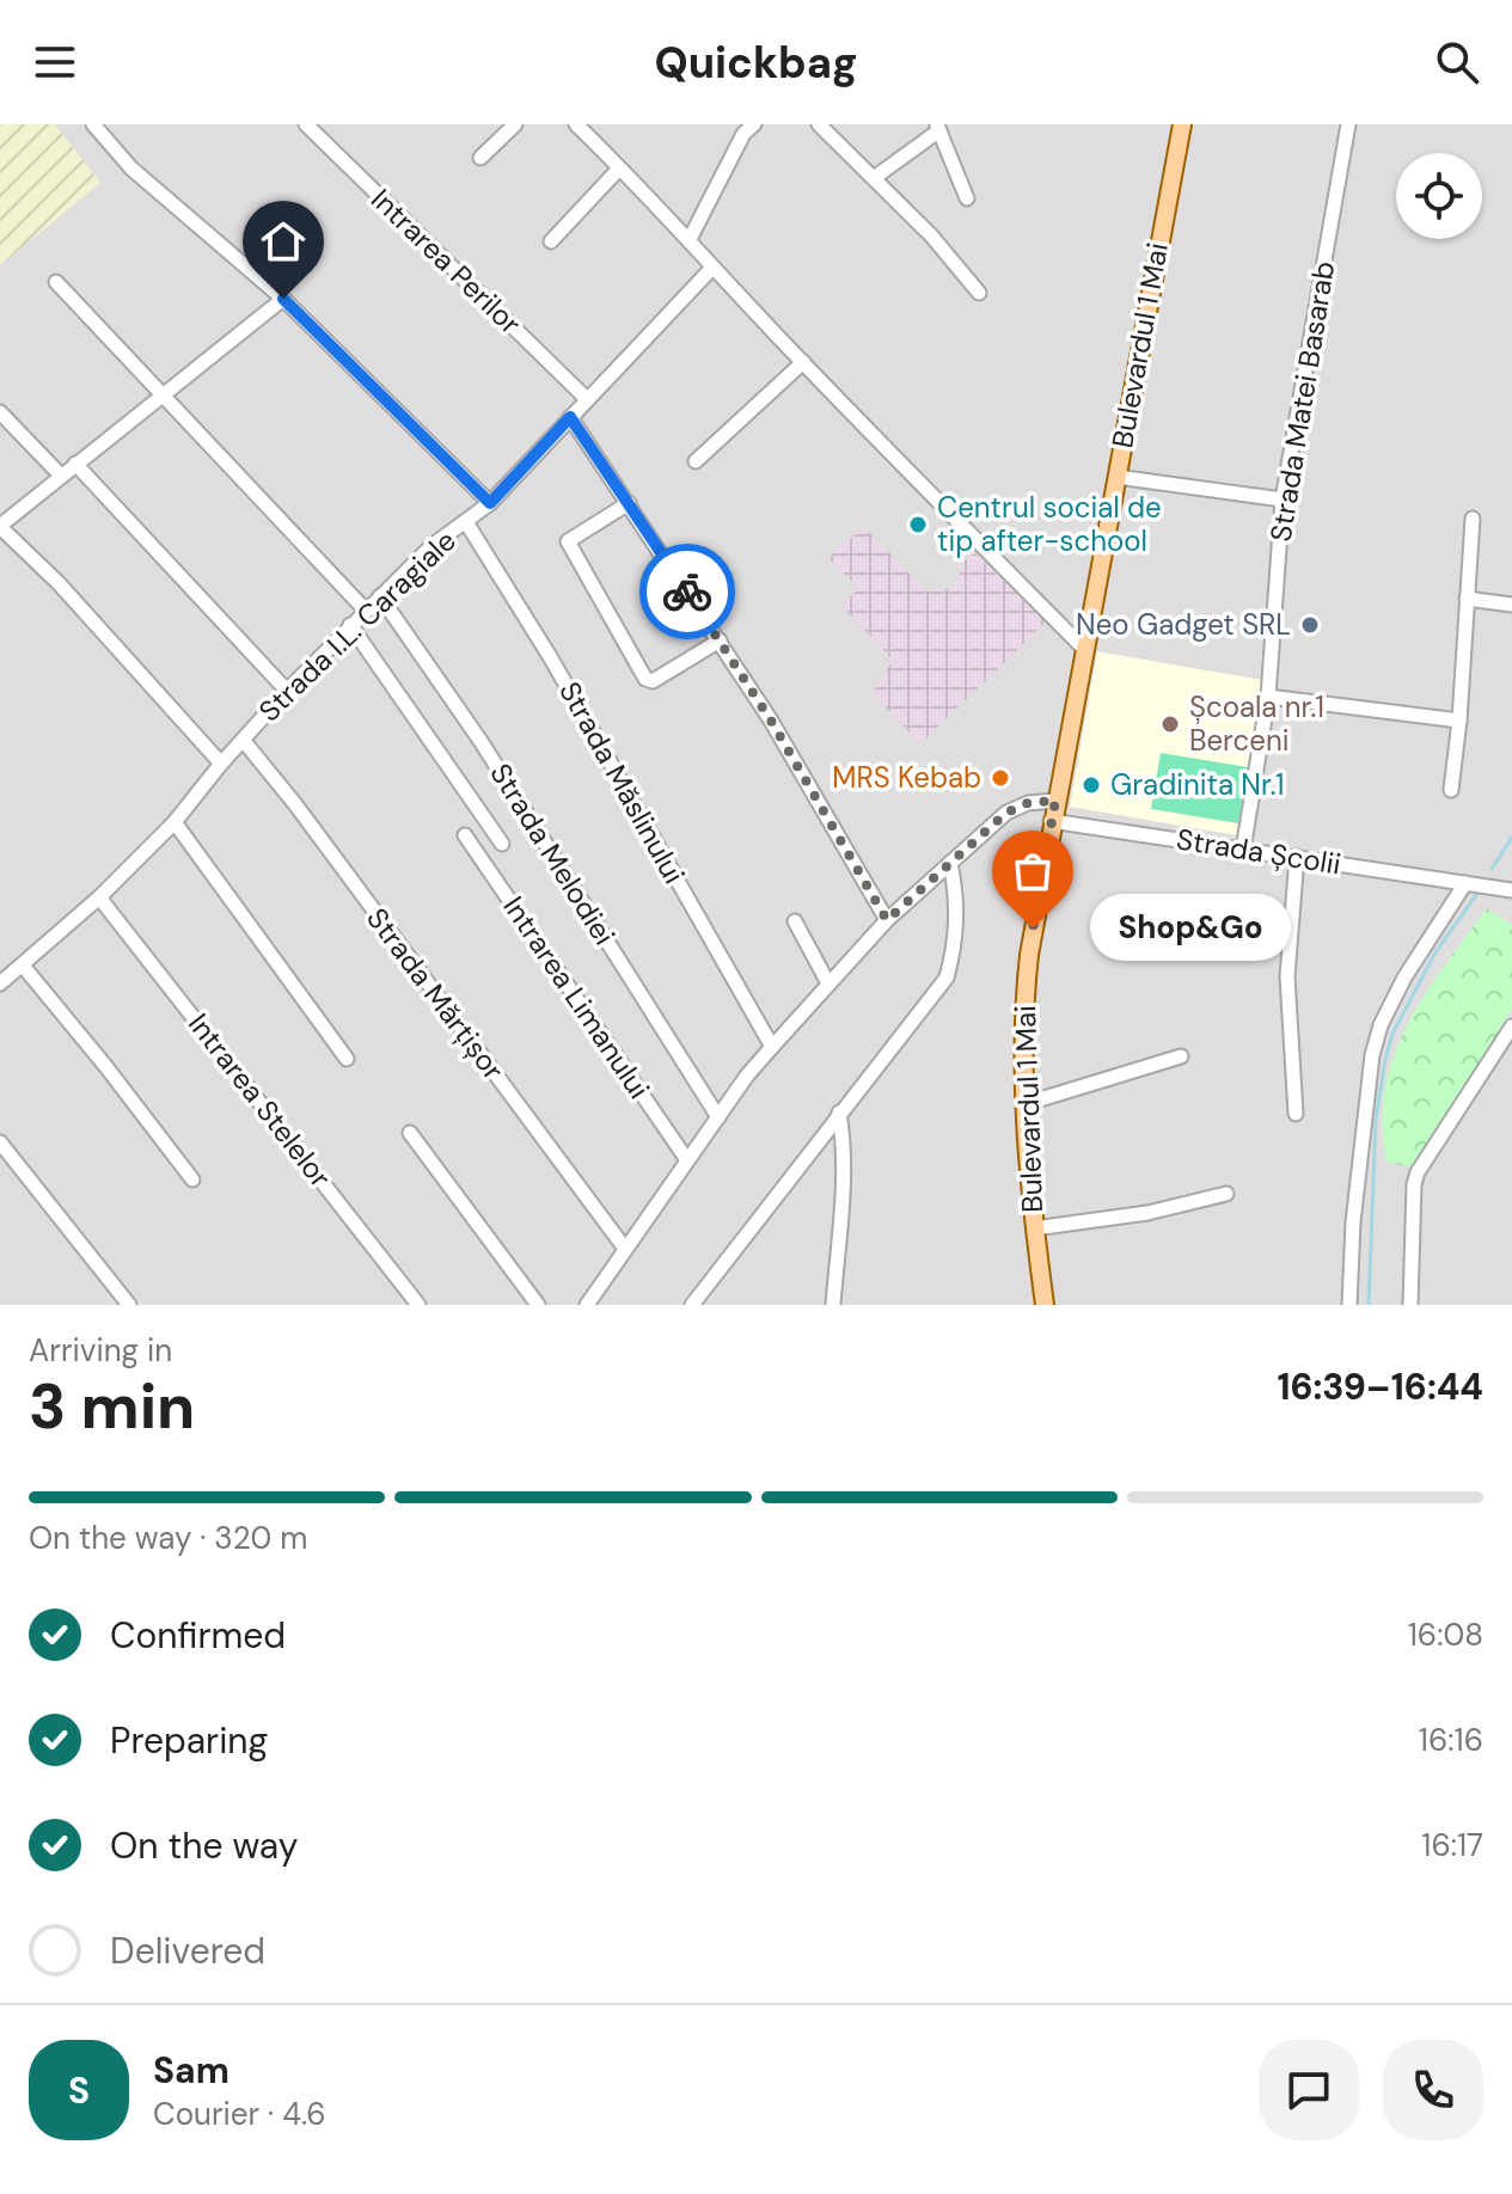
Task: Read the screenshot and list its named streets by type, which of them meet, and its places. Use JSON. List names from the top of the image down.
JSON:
{
  "streets": {
    "main road": ["Bulevardul 1 Mai"],
    "street": [
      "Intrarea Perilor",
      "Strada Matei Basarab",
      "Strada I.L. Caragiale",
      "Strada Măslinului",
      "Strada Școlii",
      "Strada Melodiei",
      "Strada Mărțișor",
      "Intrarea Limanului",
      "Intrarea Stelelor"
    ]
  },
  "crossings": [
    ["Intrarea Perilor", "Strada I.L. Caragiale"],
    ["Bulevardul 1 Mai", "Strada Școlii"],
    ["Strada Matei Basarab", "Strada Școlii"],
    ["Strada I.L. Caragiale", "Strada Măslinului"],
    ["Strada I.L. Caragiale", "Strada Melodiei"],
    ["Strada I.L. Caragiale", "Strada Mărțișor"],
    ["Strada I.L. Caragiale", "Intrarea Stelelor"]
  ],
  "places": [
    "Centrul social de tip after-school",
    "Neo Gadget SRL",
    "Școala nr.1 Berceni",
    "MRS Kebab",
    "Gradinita Nr.1",
    "Shop&Go"
  ],
  "page": {
    "header": "Quickbag",
    "bubble": "Shop&Go",
    "heading": ["3 min", "Arriving in", "16:39–16:44"],
    "panel": ["Sam", "Courier · 4.6"],
    "bar": "On the way · 320 m",
    "list": [
      ["Confirmed", "16:08"],
      ["Preparing", "16:16"],
      ["On the way", "16:17"],
      "Delivered"
    ],
    "round": "S"
  }
}
